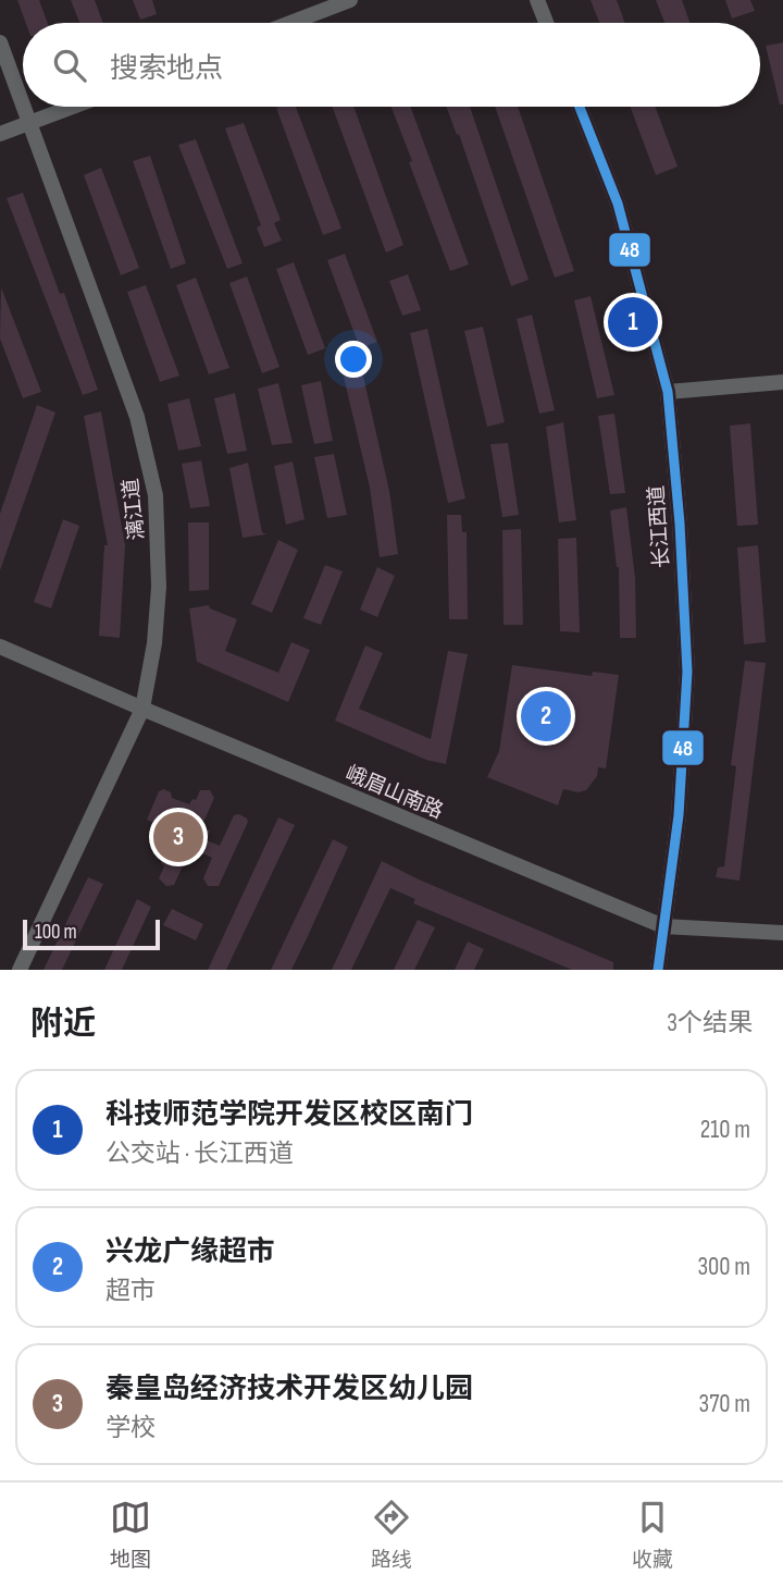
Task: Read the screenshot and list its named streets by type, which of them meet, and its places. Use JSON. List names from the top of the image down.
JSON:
{
  "streets": {
    "street": ["漓江道", "长江西道", "峨眉山南路"]
  },
  "crossings": [
    ["漓江道", "峨眉山南路"],
    ["长江西道", "峨眉山南路"]
  ],
  "lines": ["transit line 48"],
  "scale_bar": "100 m",
  "page": {
    "search": "搜索地点",
    "pins": ["1", "2", "3"],
    "scale": "100 m",
    "heading": ["附近", "3个结果"],
    "list": [
      {
        "mark": "1",
        "name": "科技师范学院开发区校区南门",
        "note": "公交站 · 长江西道",
        "value": "210 m"
      },
      {
        "mark": "2",
        "name": "兴龙广缘超市",
        "note": "超市",
        "value": "300 m"
      },
      {
        "mark": "3",
        "name": "秦皇岛经济技术开发区幼儿园",
        "note": "学校",
        "value": "370 m"
      }
    ],
    "nav": ["地图", "路线", "收藏"]
  }
}
